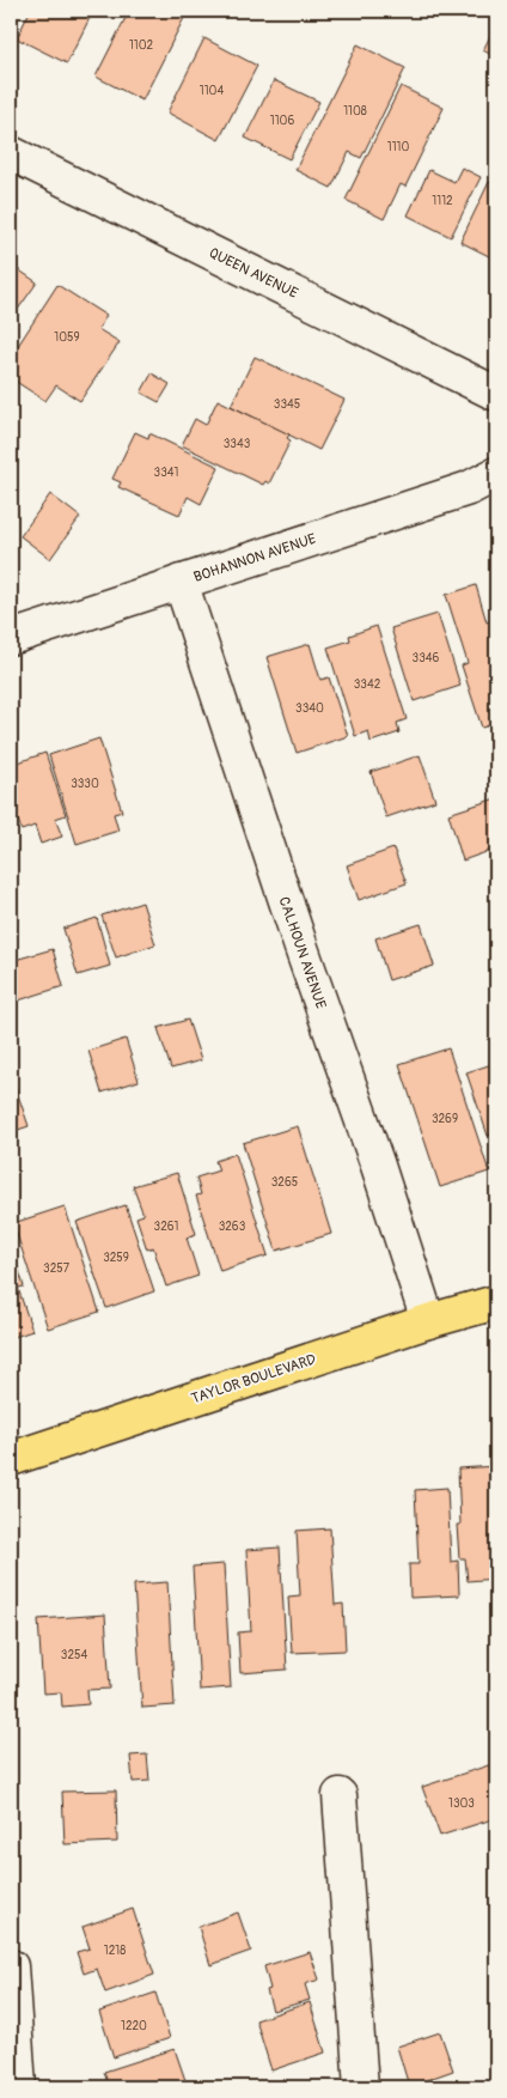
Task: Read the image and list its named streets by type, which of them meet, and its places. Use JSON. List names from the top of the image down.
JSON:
{
  "streets": {
    "main road": ["TAYLOR BOULEVARD"],
    "street": ["QUEEN AVENUE", "BOHANNON AVENUE", "CALHOUN AVENUE"]
  },
  "crossings": [
    ["BOHANNON AVENUE", "CALHOUN AVENUE"],
    ["CALHOUN AVENUE", "TAYLOR BOULEVARD"]
  ],
  "house_numbers": [
    "1102",
    "1104",
    "1108",
    "1106",
    "1110",
    "1112",
    "1059",
    "3345",
    "3343",
    "3341",
    "3346",
    "3342",
    "3340",
    "3330",
    "3269",
    "3265",
    "3261",
    "3263",
    "3259",
    "3257",
    "3254",
    "1303",
    "1218",
    "1220"
  ]
}
